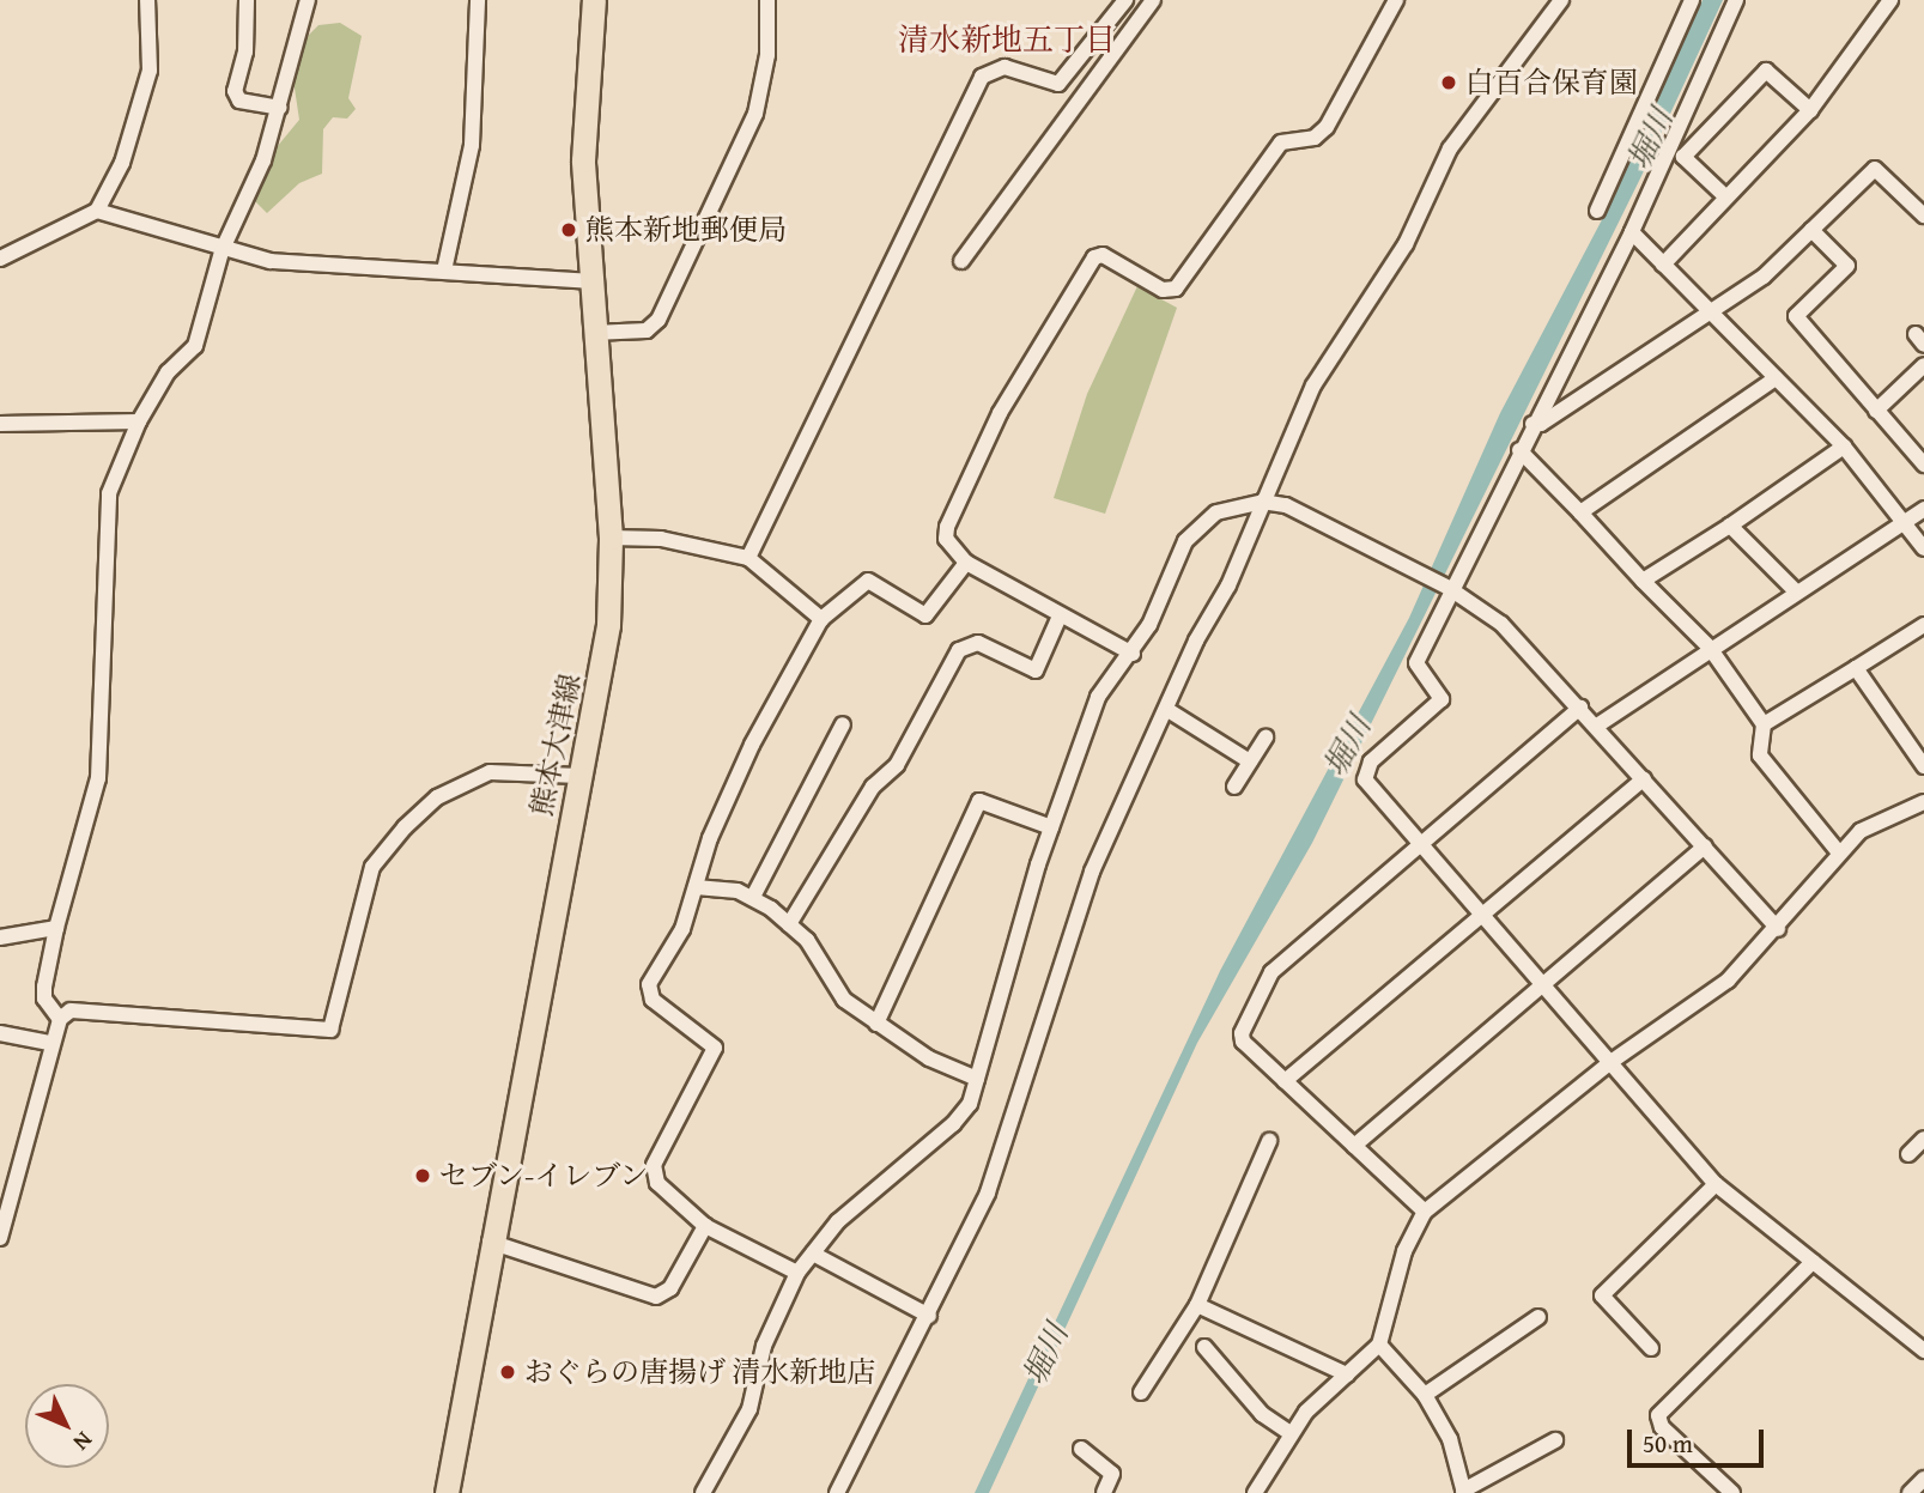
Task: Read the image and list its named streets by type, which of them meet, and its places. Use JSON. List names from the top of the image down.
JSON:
{
  "streets": {
    "main road": ["熊本大津線"]
  },
  "districts": ["清水新地五丁目"],
  "water": ["堀川"],
  "places": [
    "白百合保育園",
    "熊本新地郵便局",
    "セブン-イレブン",
    "おぐらの唐揚げ 清水新地店"
  ],
  "scale_bar": "50 m",
  "north": "bottom right"
}
